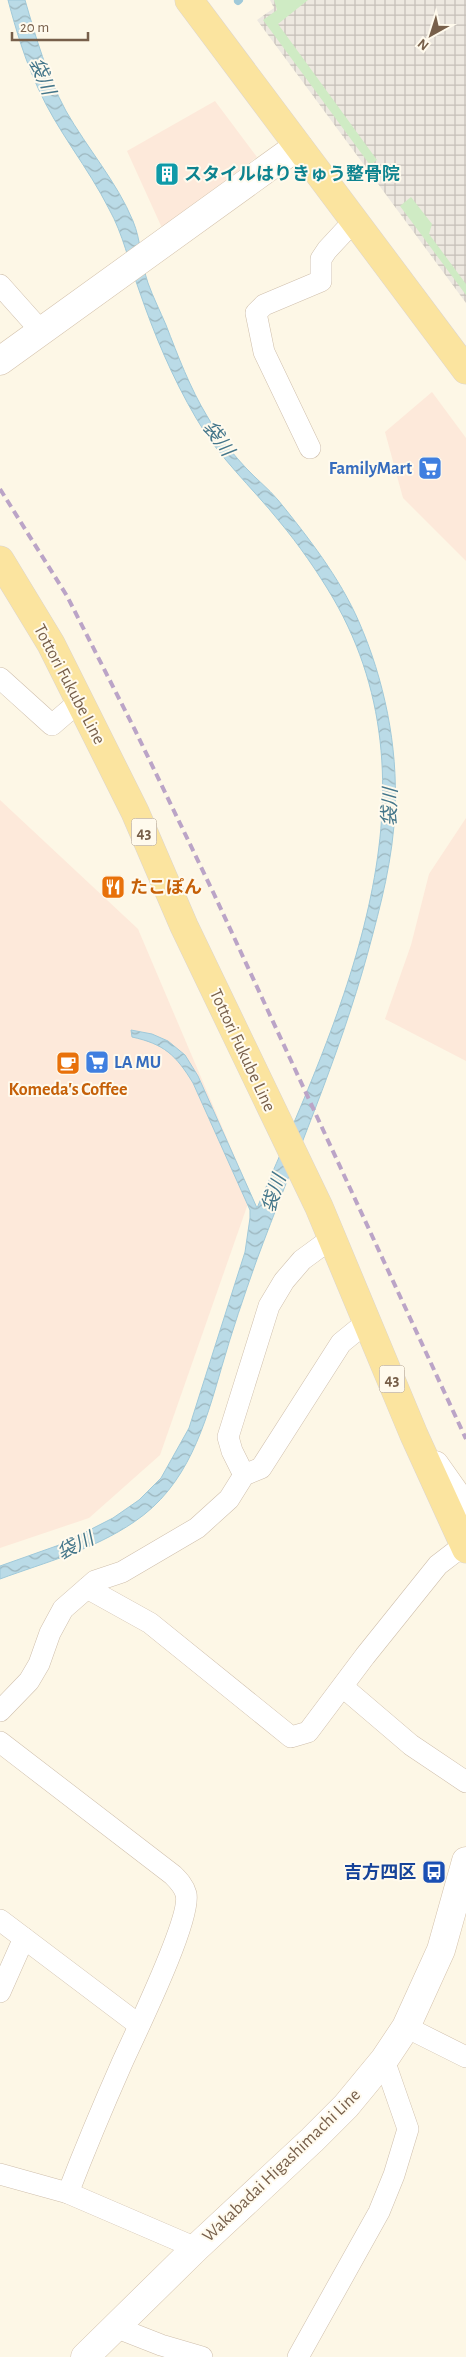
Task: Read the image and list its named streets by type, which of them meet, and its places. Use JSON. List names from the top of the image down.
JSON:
{
  "streets": {
    "main road": ["Tottori Fukube Line", "43", "Wakabadai Higashimachi Line"]
  },
  "water": ["袋川"],
  "places": {
    "building": ["スタイルはりきゅう整骨院"],
    "supermarket": ["FamilyMart", "LA MU"],
    "restaurant": ["たこぽん"],
    "cafe": ["Komeda's Coffee"],
    "bus stop": ["吉方四区"]
  },
  "scale_bar": "20 m",
  "north": "bottom left"
}
